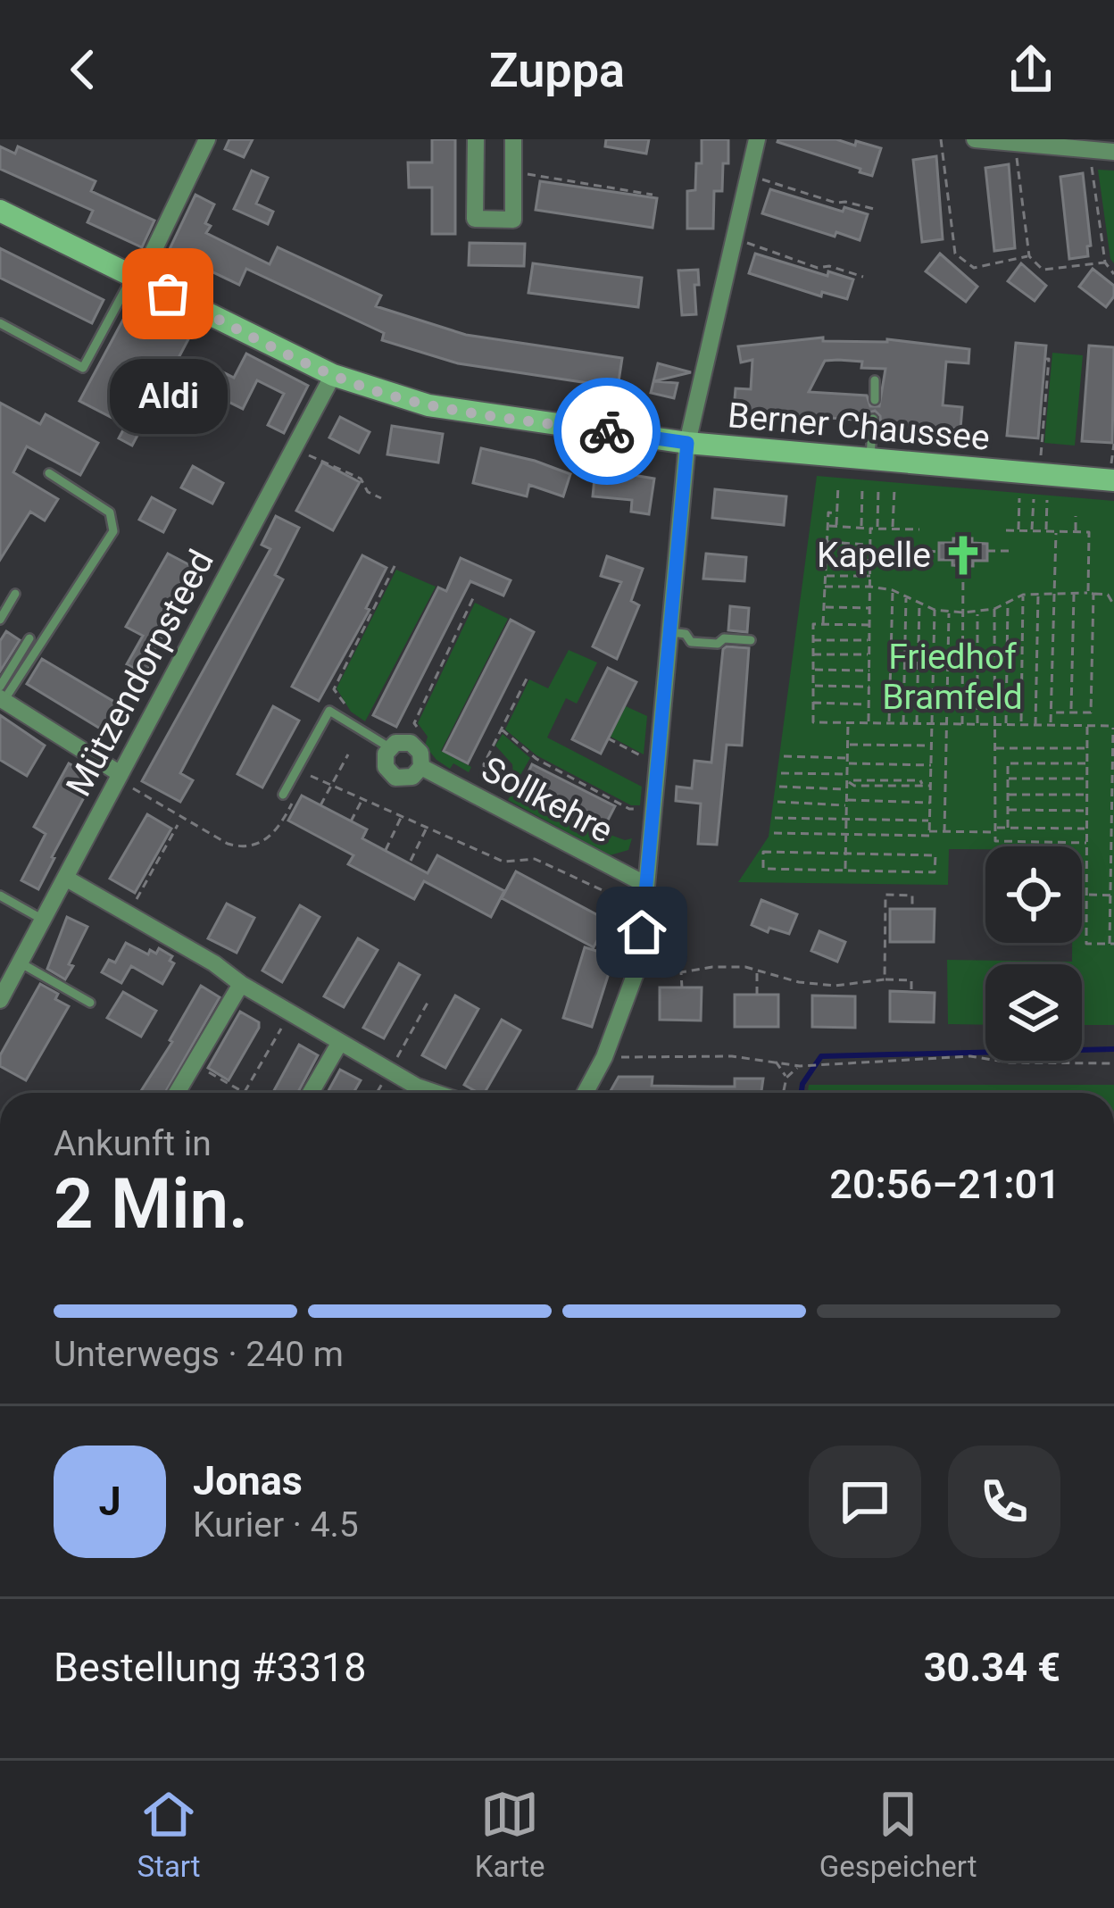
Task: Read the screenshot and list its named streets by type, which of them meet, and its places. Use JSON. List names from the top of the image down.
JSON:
{
  "streets": {
    "street": ["Berner Chaussee", "Mützendorpsteed", "Sollkehre"]
  },
  "crossings": [
    ["Berner Chaussee", "Mützendorpsteed"]
  ],
  "parks": ["Friedhof Bramfeld"],
  "places": {
    "other": ["Aldi"],
    "church": ["Kapelle"]
  },
  "page": {
    "header": "Zuppa",
    "bubble": "Aldi",
    "heading": ["2 Min.", "Ankunft in", "20:56–21:01"],
    "panel": [
      "Jonas",
      "Kurier · 4.5",
      "Bestellung #3318",
      "30.34 €"
    ],
    "bar": "Unterwegs · 240 m",
    "round": "J",
    "tabs": ["Start", "Karte", "Gespeichert"]
  }
}
